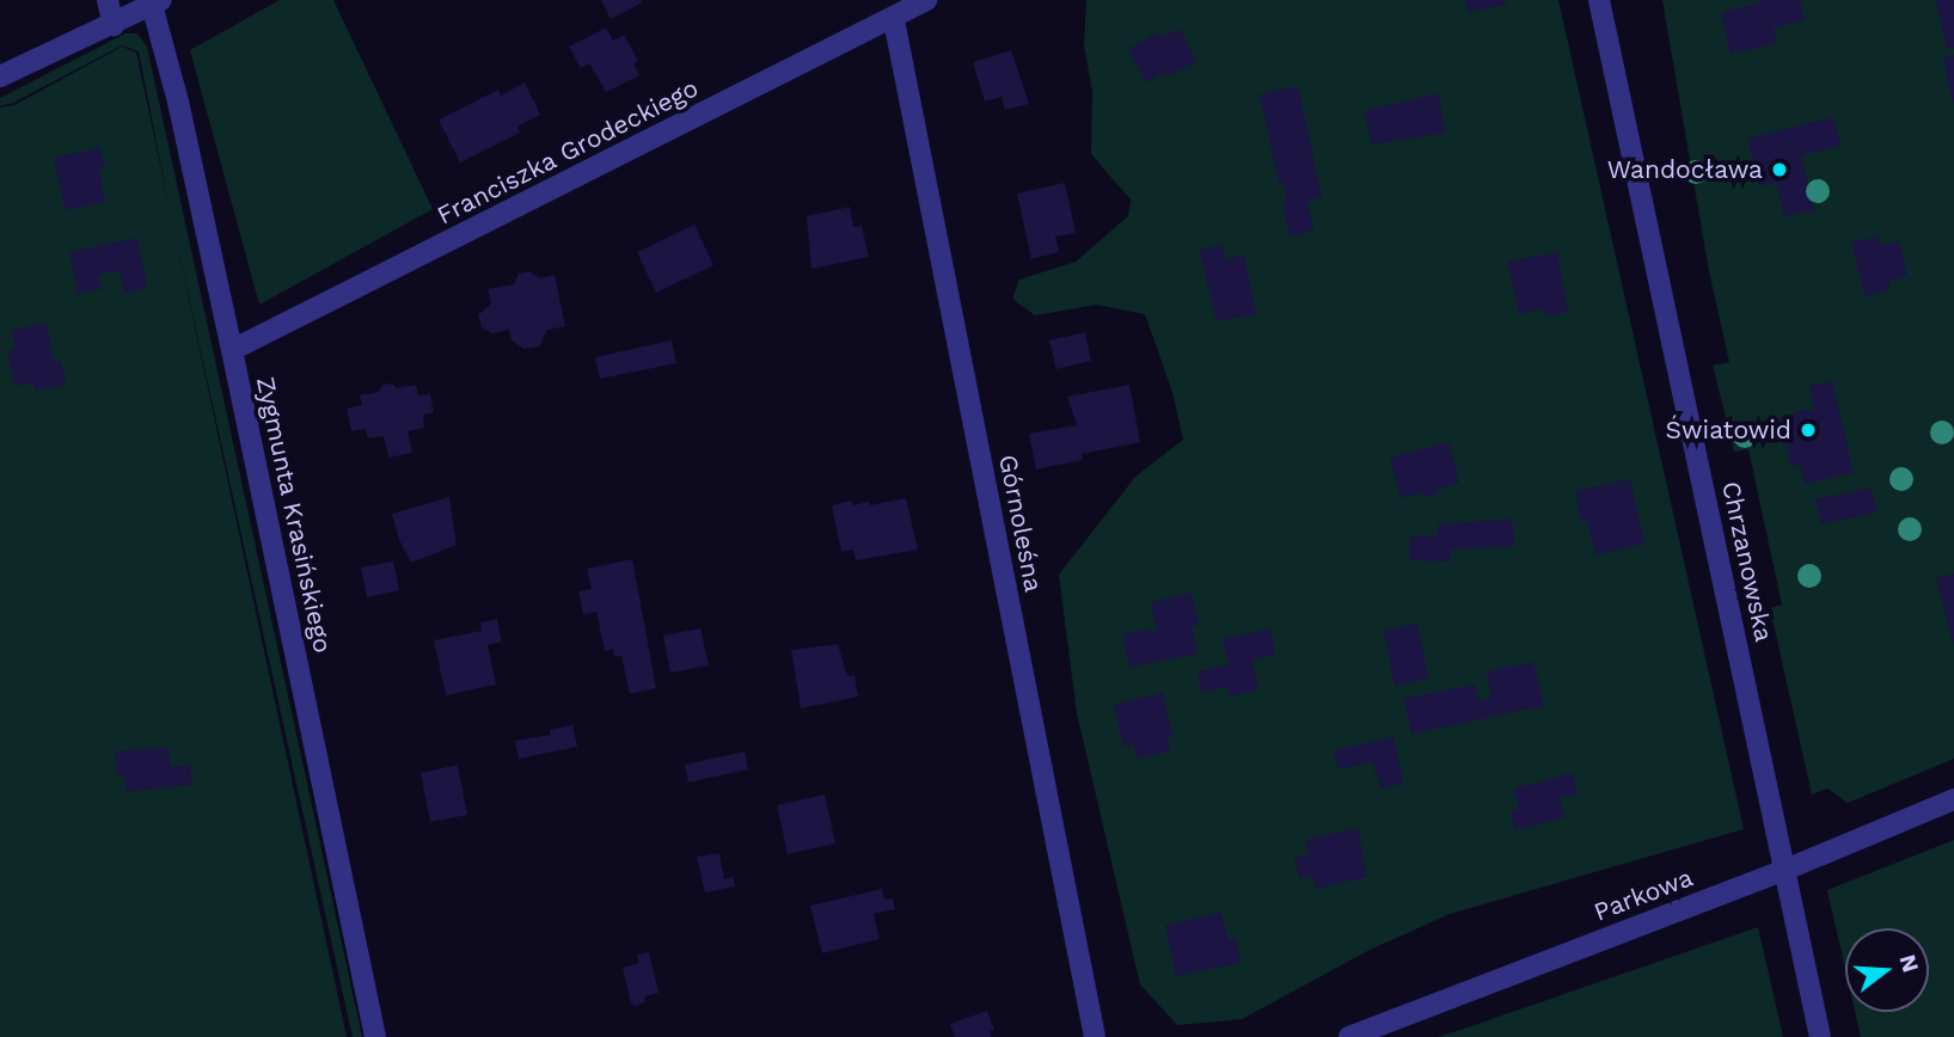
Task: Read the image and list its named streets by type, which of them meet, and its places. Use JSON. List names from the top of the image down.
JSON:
{
  "streets": {
    "street": [
      "Franciszka Grodeckiego",
      "Zygmunta Krasińskiego",
      "Górnoleśna",
      "Chrzanowska",
      "Parkowa"
    ]
  },
  "crossings": [
    ["Franciszka Grodeckiego", "Zygmunta Krasińskiego"],
    ["Franciszka Grodeckiego", "Górnoleśna"],
    ["Chrzanowska", "Parkowa"]
  ],
  "places": ["Wandocława", "Światowid"],
  "north": "right"
}
